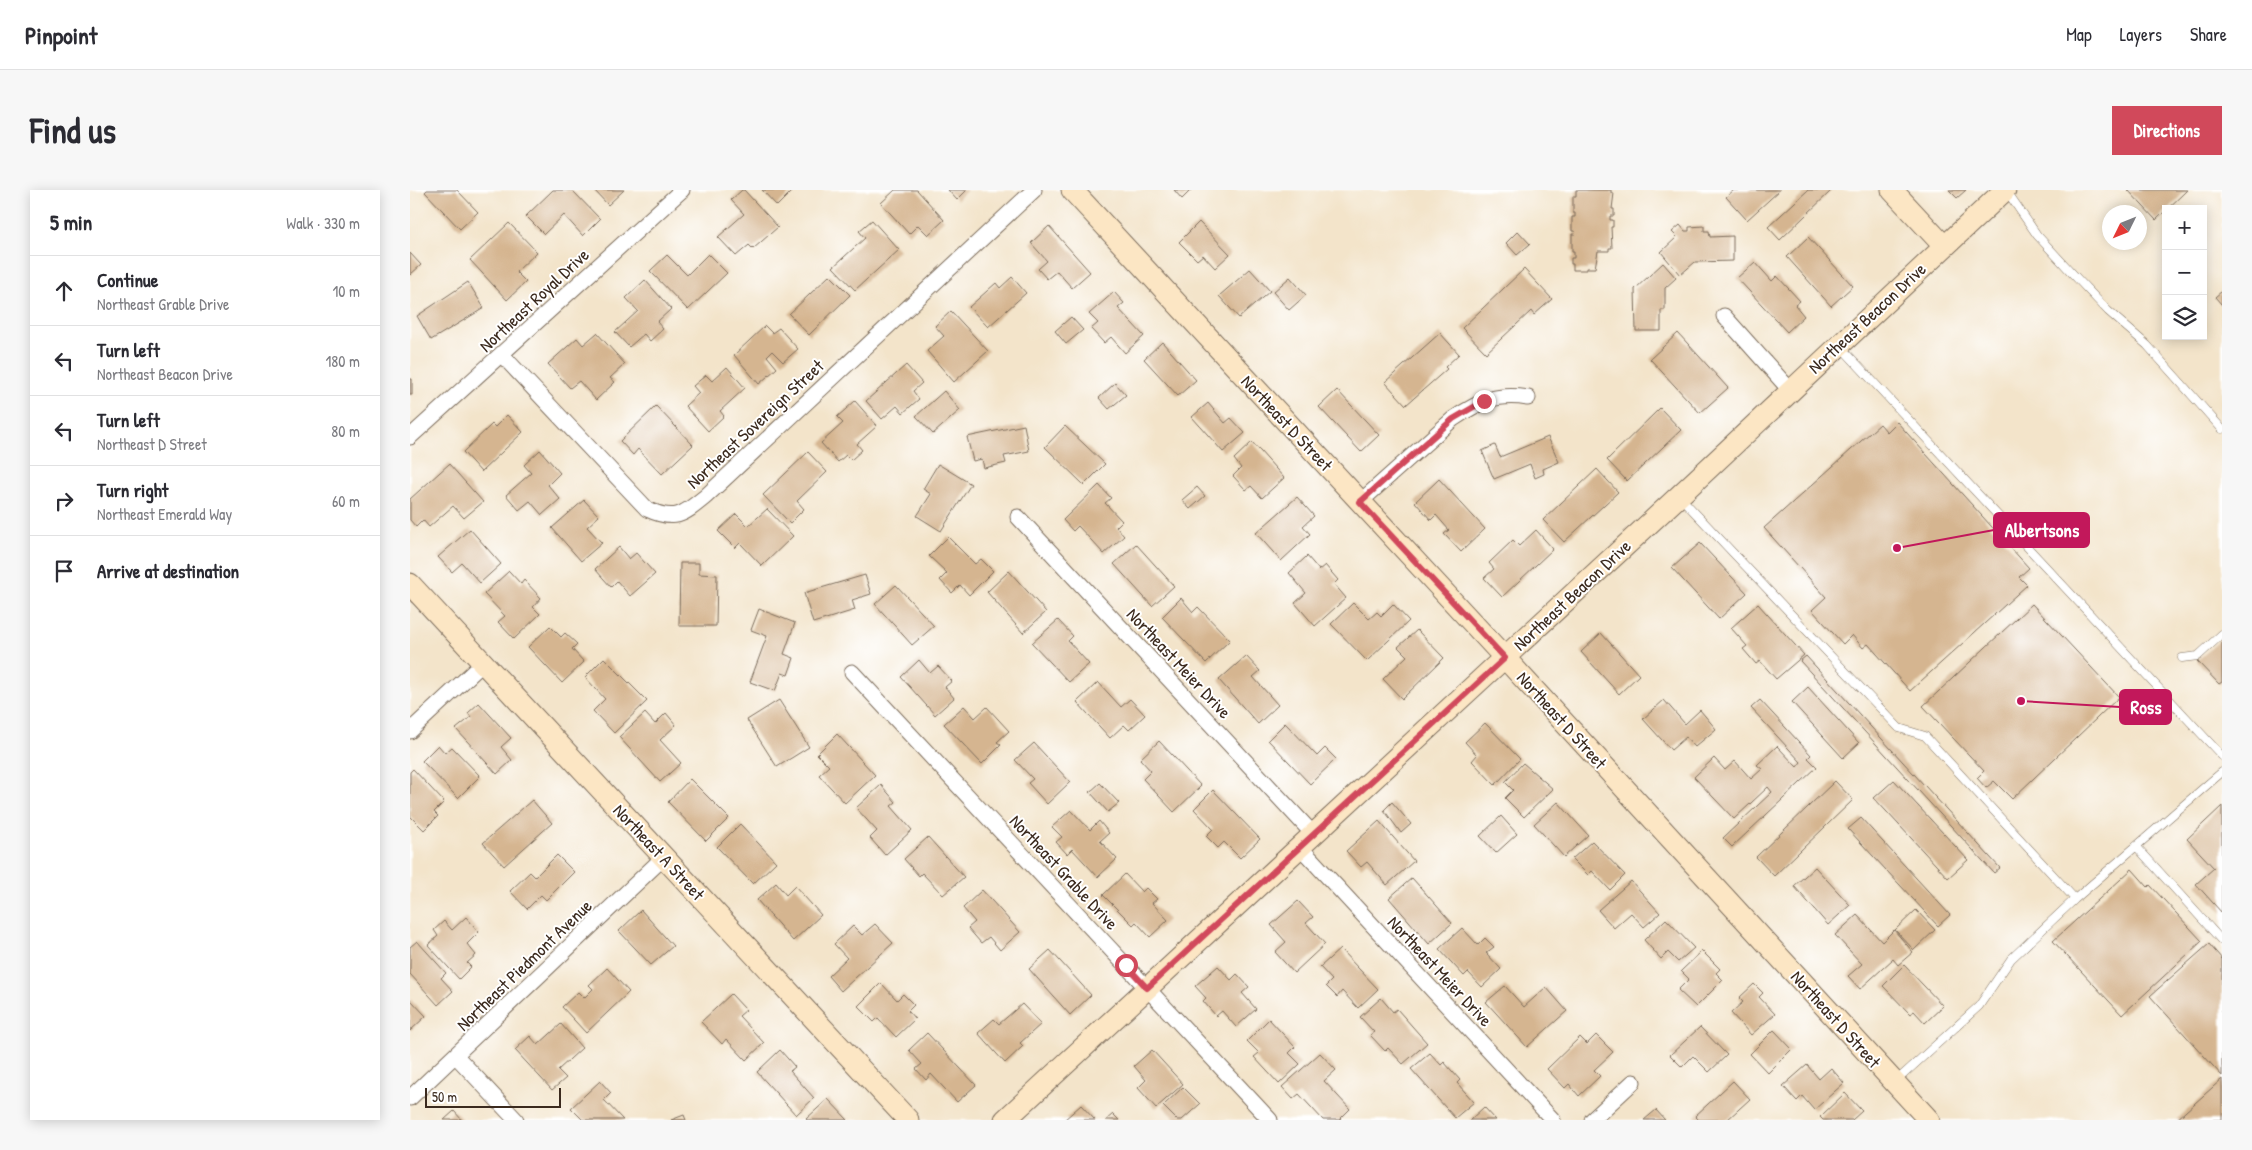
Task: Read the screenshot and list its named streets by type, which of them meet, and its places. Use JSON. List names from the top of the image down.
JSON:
{
  "streets": {
    "street": [
      "Northeast Royal Drive",
      "Northeast Beacon Drive",
      "Northeast D Street",
      "Northeast Sovereign Street",
      "Northeast Meier Drive",
      "Northeast A Street",
      "Northeast Grable Drive",
      "Northeast Piedmont Avenue"
    ]
  },
  "crossings": [
    ["Northeast Royal Drive", "Northeast Sovereign Street"],
    ["Northeast Beacon Drive", "Northeast D Street"],
    ["Northeast Beacon Drive", "Northeast Meier Drive"],
    ["Northeast Beacon Drive", "Northeast Grable Drive"],
    ["Northeast A Street", "Northeast Piedmont Avenue"]
  ],
  "places": ["Albertsons", "Ross"],
  "scale_bar": "50 m",
  "north": "bottom left",
  "page": {
    "header": "Pinpoint",
    "nav": ["Map", "Layers", "Share"],
    "buttons": "Directions",
    "title": "Find us",
    "heading": ["5 min", "Walk · 330 m"],
    "map_buttons": ["+", "−"],
    "list": [
      ["Continue", "Northeast Grable Drive", "10 m"],
      ["Turn left", "Northeast Beacon Drive", "180 m"],
      ["Turn left", "Northeast D Street", "80 m"],
      ["Turn right", "Northeast Emerald Way", "60 m"],
      "Arrive at destination"
    ],
    "scale": "50 m"
  }
}
